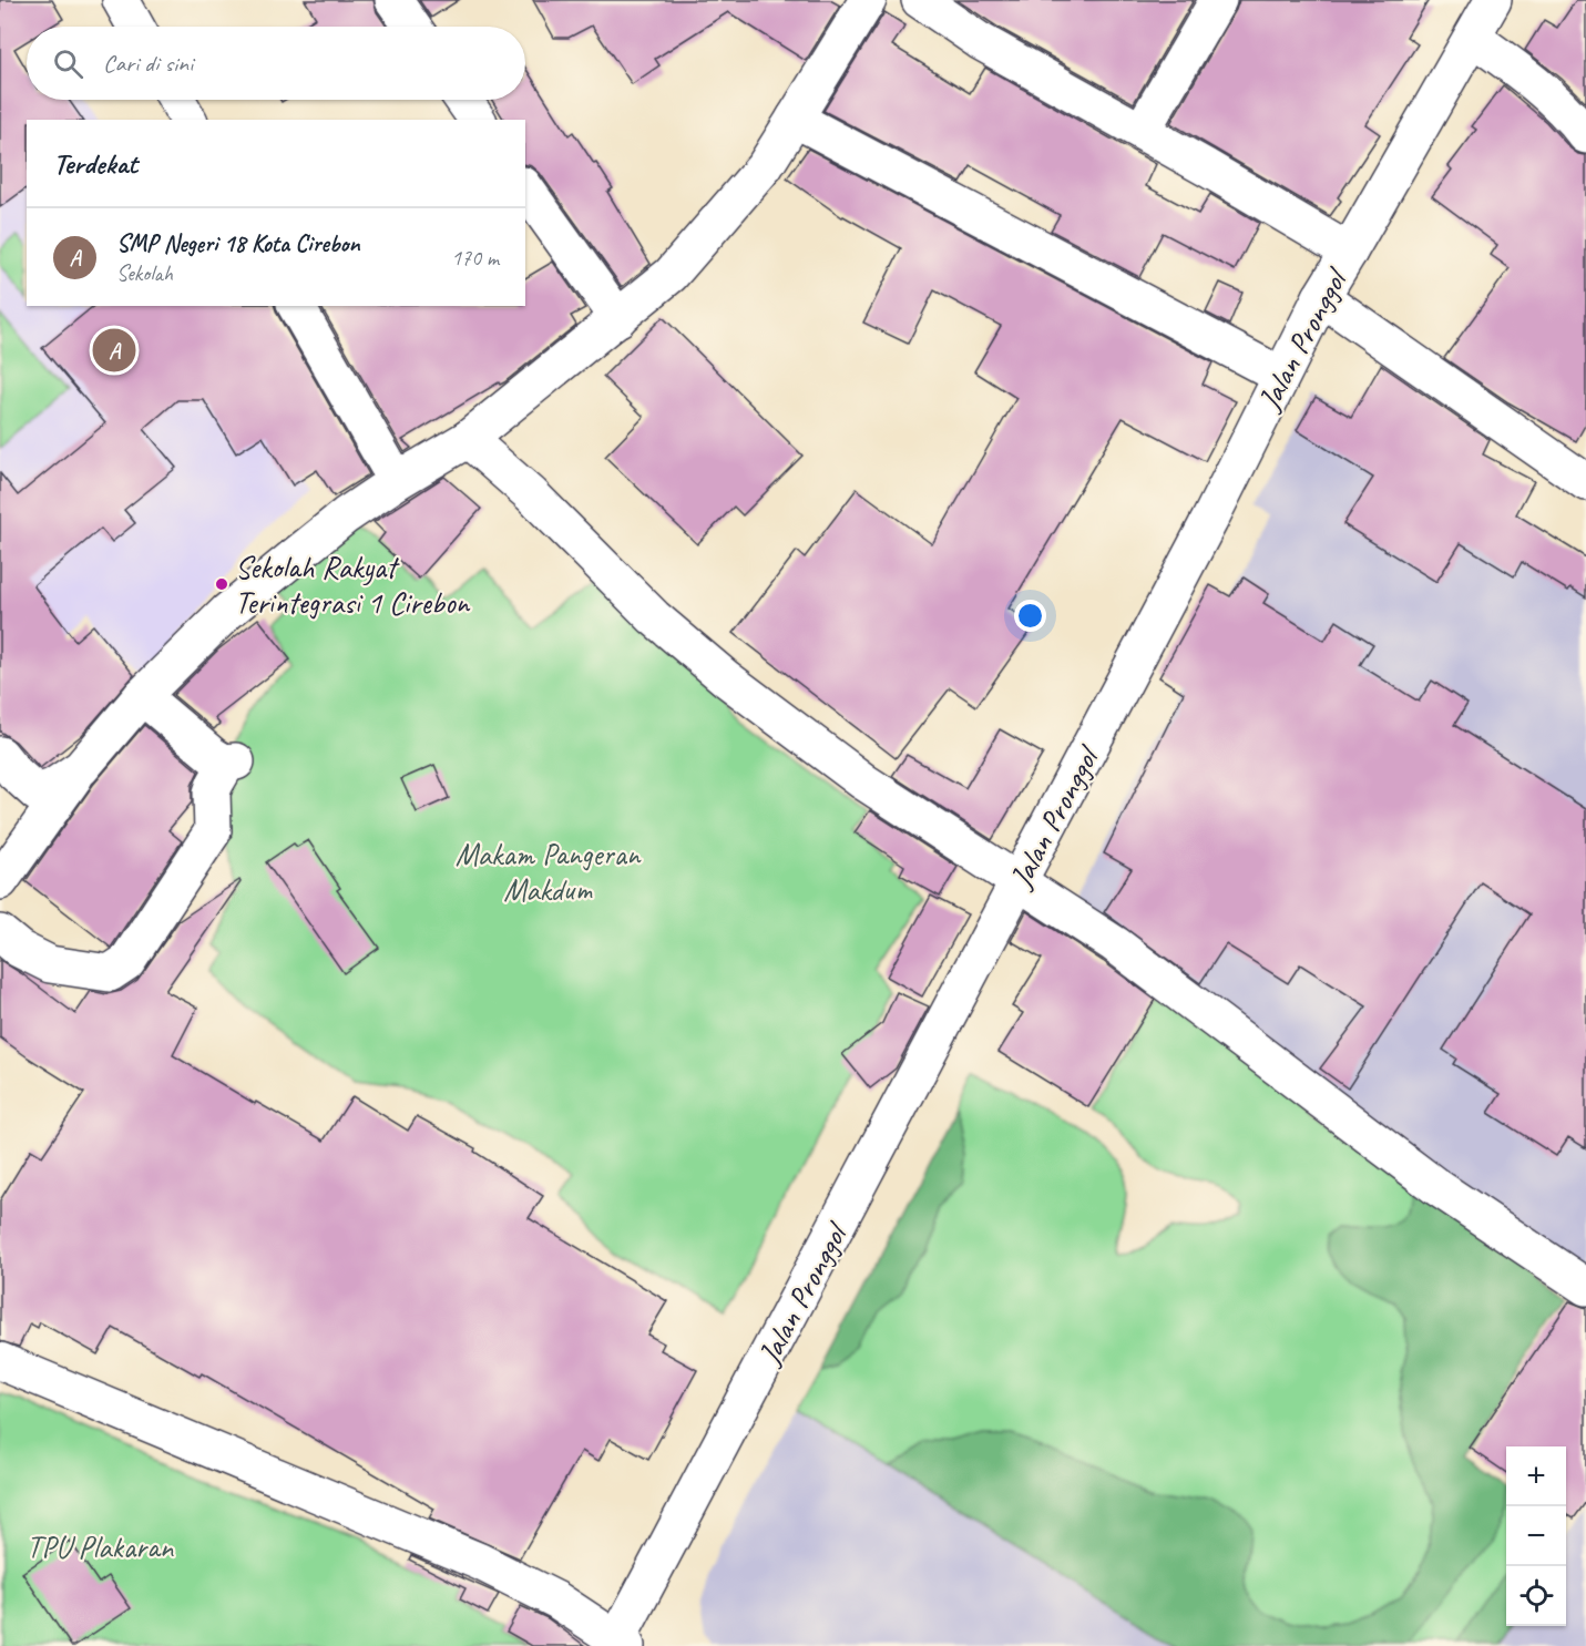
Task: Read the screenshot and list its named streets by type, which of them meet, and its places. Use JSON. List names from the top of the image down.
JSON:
{
  "streets": {
    "street": ["Jalan Pronggol"]
  },
  "parks": ["Makam Pangeran Makdum", "TPU Plakaran"],
  "places": ["Sekolah Rakyat Terintegrasi 1 Cirebon"],
  "page": {
    "search": "Cari di sini",
    "heading": "Terdekat",
    "list": [
      {
        "mark": "A",
        "name": "SMP Negeri 18 Kota Cirebon",
        "note": "Sekolah",
        "value": "170 m"
      }
    ],
    "pins": "A",
    "map_buttons": ["+", "−"]
  }
}
